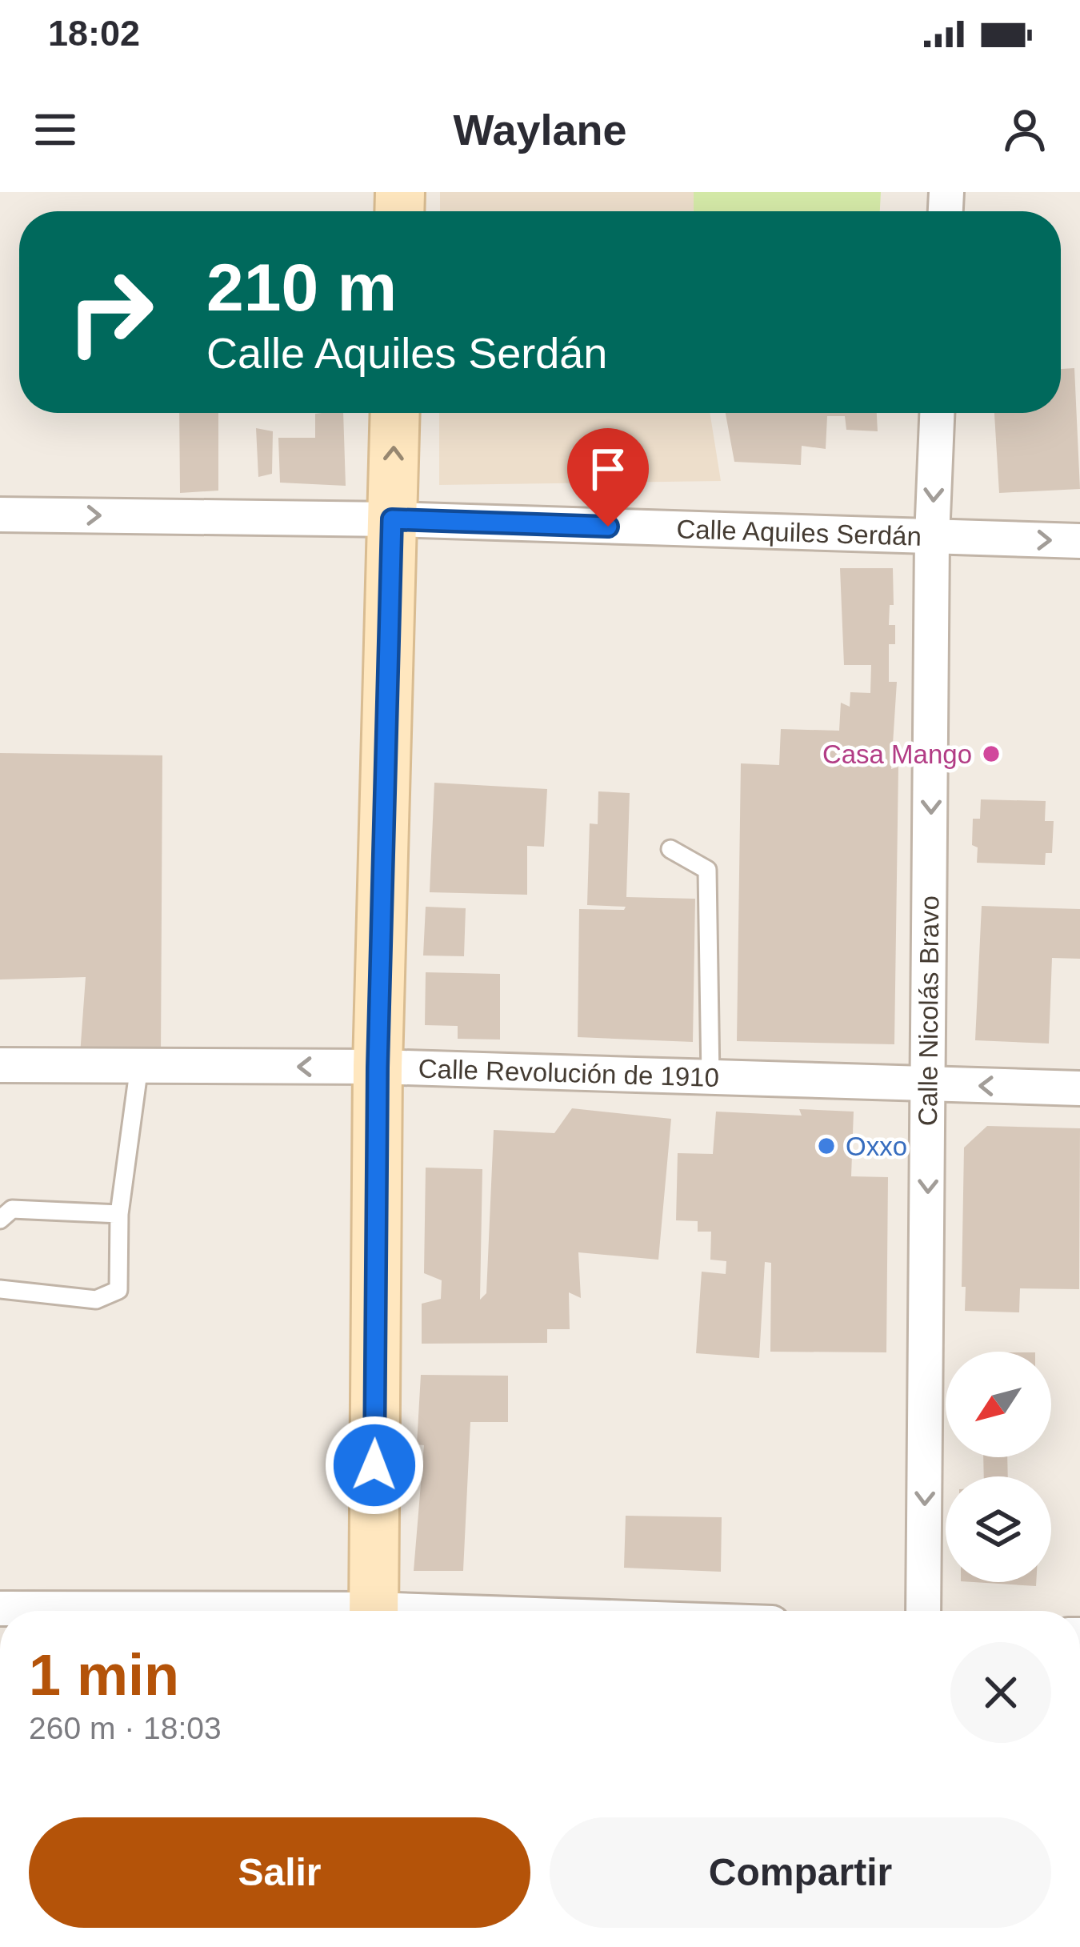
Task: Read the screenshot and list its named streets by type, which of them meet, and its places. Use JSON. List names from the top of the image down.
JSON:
{
  "streets": {
    "street": ["Calle Aquiles Serdán", "Calle Nicolás Bravo", "Calle Revolución de 1910"]
  },
  "crossings": [
    ["Calle Aquiles Serdán", "Calle Nicolás Bravo"],
    ["Calle Nicolás Bravo", "Calle Revolución de 1910"]
  ],
  "one_way": ["Calle Aquiles Serdán", "Calle Nicolás Bravo", "Calle Revolución de 1910"],
  "places": ["Casa Mango", "Oxxo"],
  "north": "bottom left",
  "page": {
    "status": "18:02",
    "header": "Waylane",
    "turn": ["210 m", "Calle Aquiles Serdán"],
    "heading": ["1 min", "260 m · 18:03"],
    "buttons": ["Salir", "Compartir"]
  }
}
